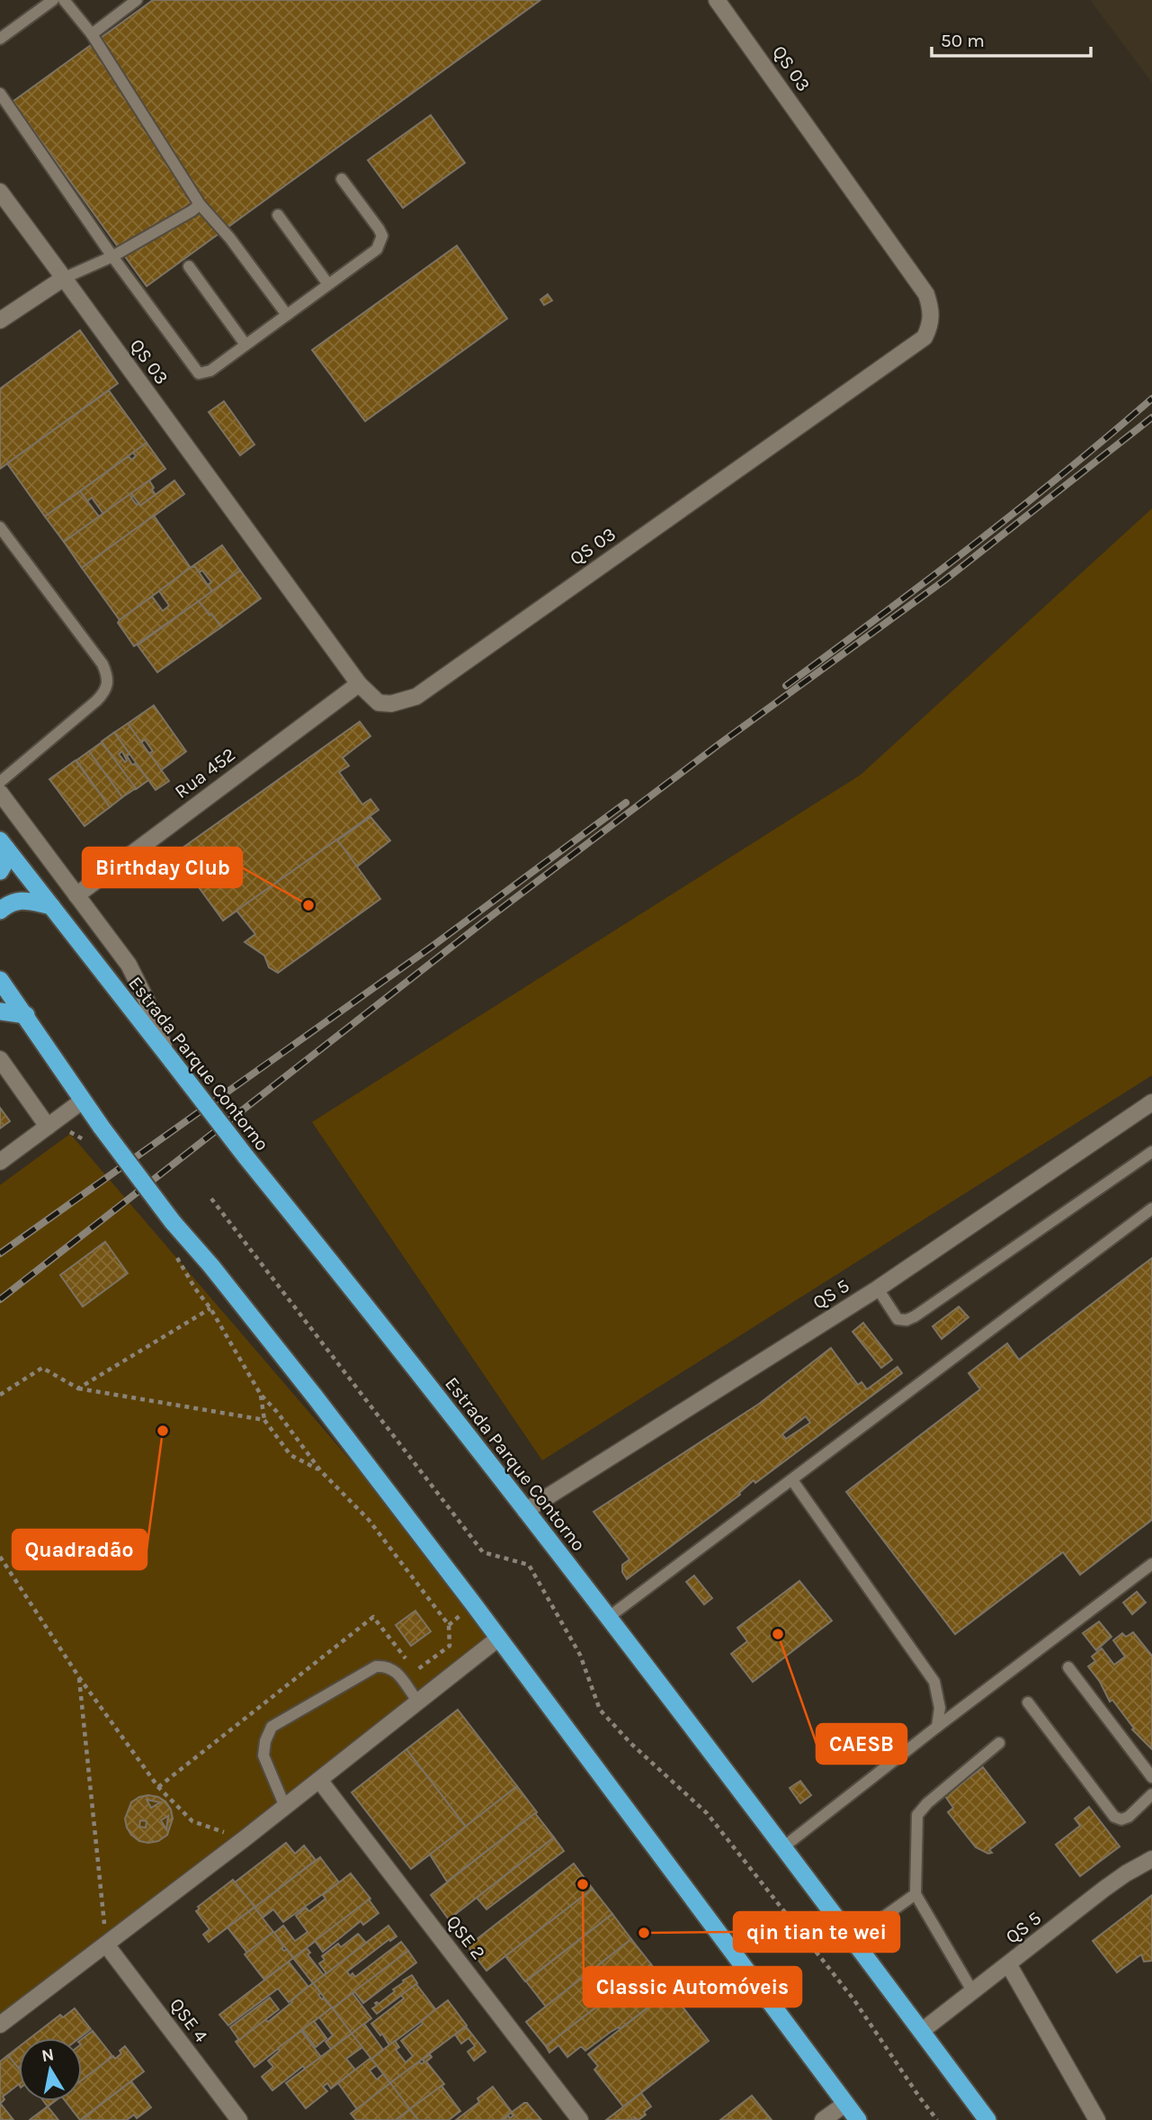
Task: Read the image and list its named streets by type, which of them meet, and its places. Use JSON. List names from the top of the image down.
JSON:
{
  "streets": {
    "highway": ["Estrada Parque Contorno"],
    "street": [
      "QS 03",
      "Rua 452",
      "QS 5",
      "QSE 2",
      "QSE 4"
    ]
  },
  "crossings": [
    ["QS 03", "Rua 452"],
    ["Estrada Parque Contorno", "QS 5"]
  ],
  "places": [
    "Birthday Club",
    "Quadradão",
    "CAESB",
    "Classic Automóveis",
    "qin tian te wei"
  ],
  "scale_bar": "50 m",
  "north": "top"
}
